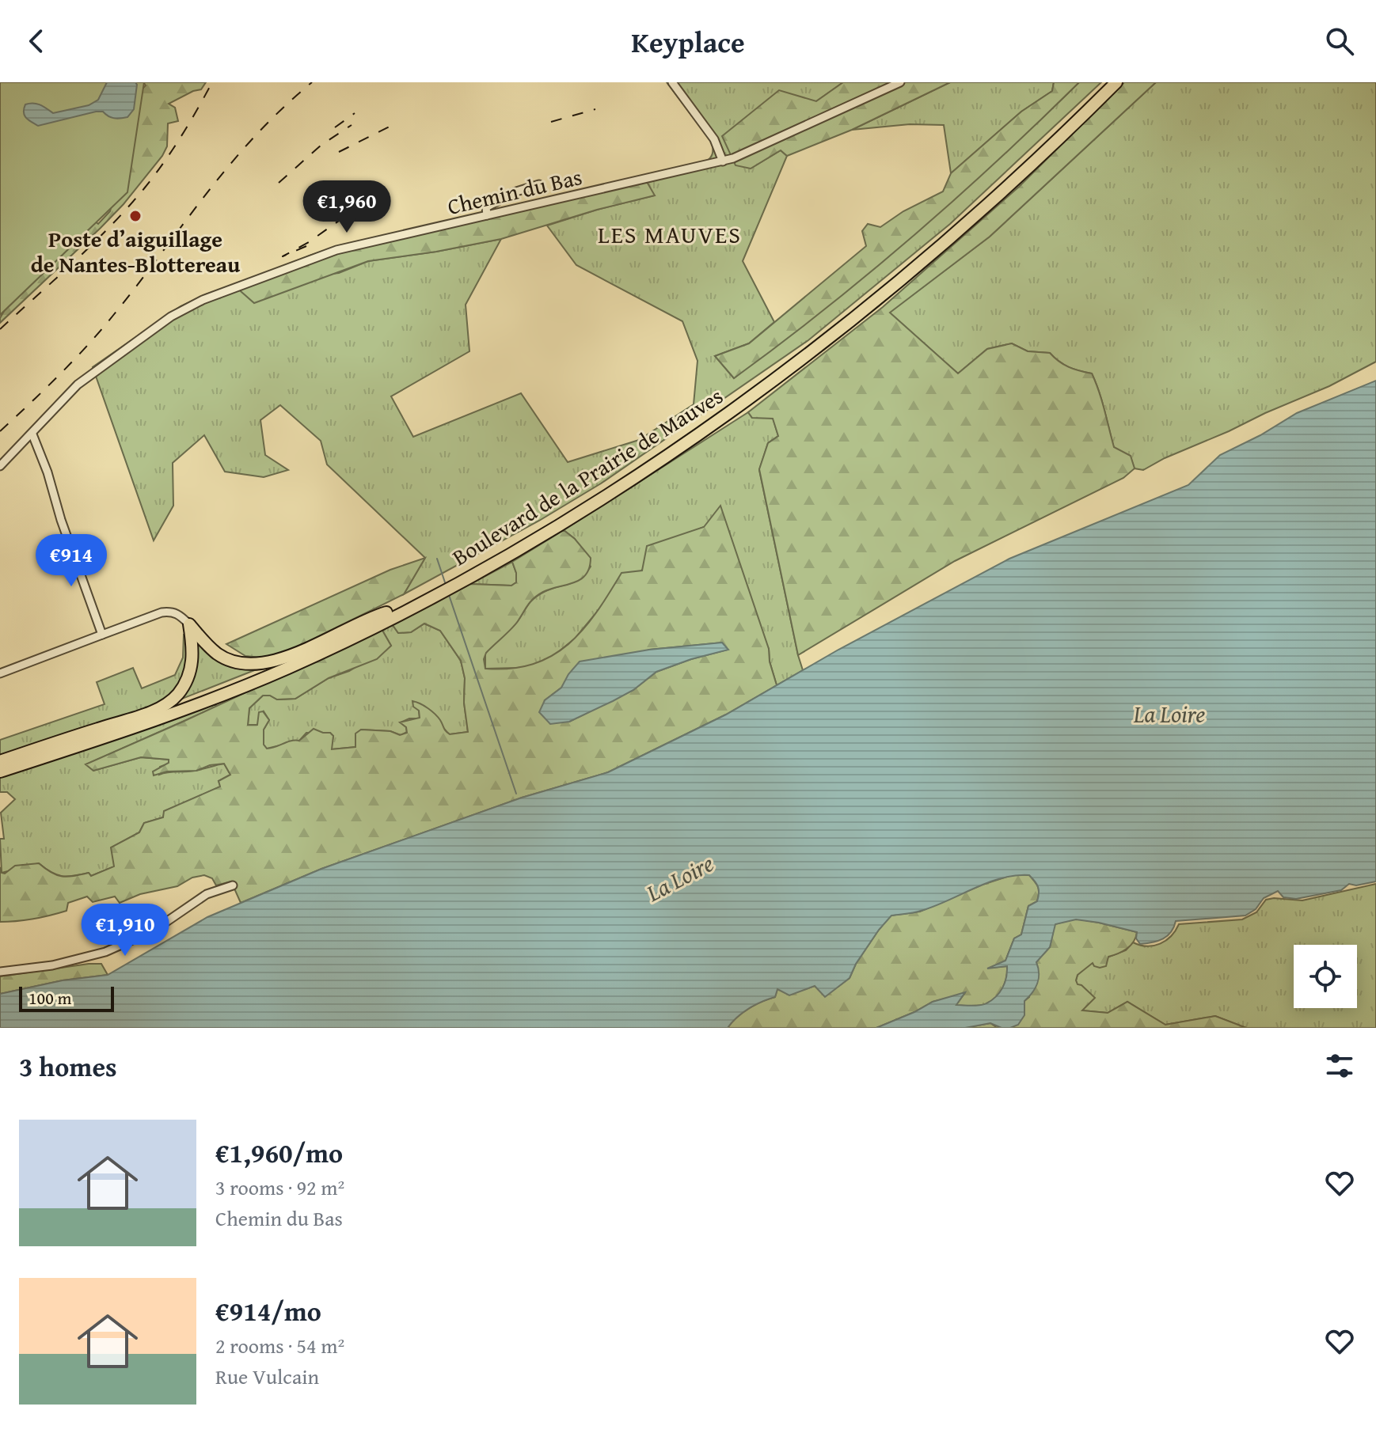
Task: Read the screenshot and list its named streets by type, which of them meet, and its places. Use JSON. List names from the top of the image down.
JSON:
{
  "streets": {
    "main road": ["Boulevard de la Prairie de Mauves"],
    "street": ["Chemin du Bas"]
  },
  "districts": ["LES MAUVES"],
  "water": ["La Loire"],
  "places": ["Poste d’aiguillage de Nantes-Blottereau"],
  "scale_bar": "100 m",
  "page": {
    "header": "Keyplace",
    "price": ["€1,960", "€914", "€1,910"],
    "scale": "100 m",
    "heading": "3 homes",
    "list": [
      {
        "name": "€1,960/mo",
        "note": "3 rooms · 92 m² · Chemin du Bas"
      },
      {
        "name": "€914/mo",
        "note": "2 rooms · 54 m² · Rue Vulcain"
      }
    ]
  }
}
